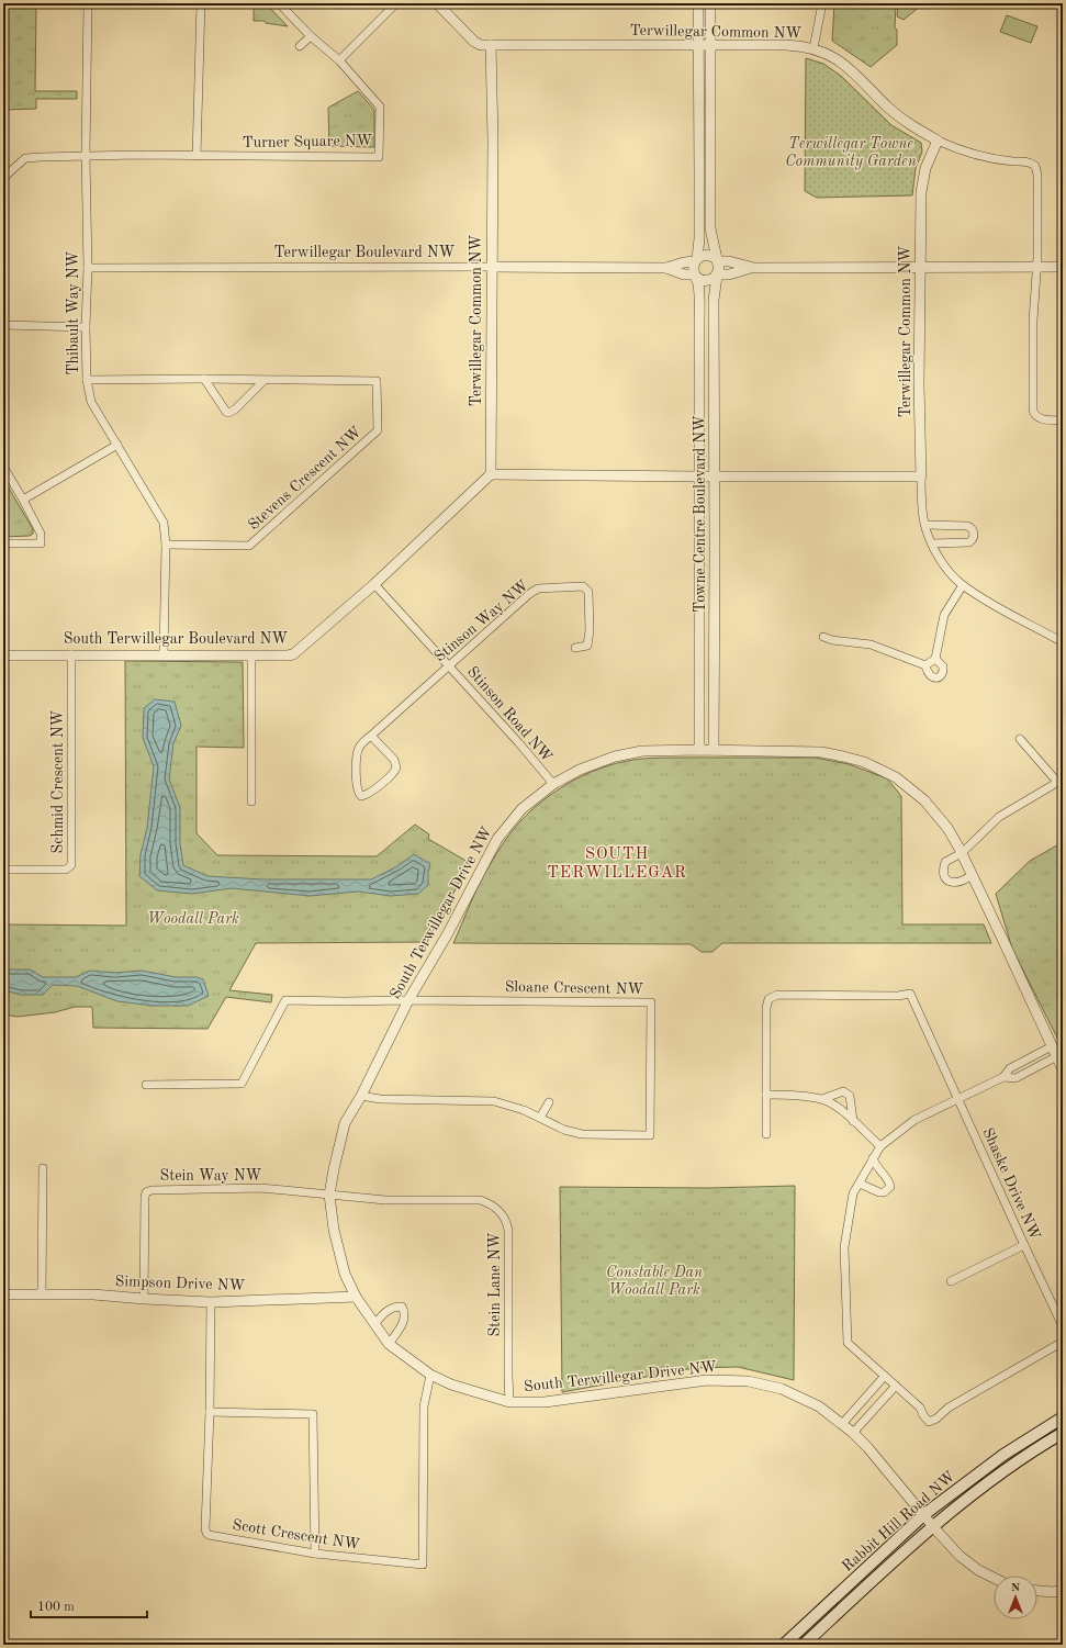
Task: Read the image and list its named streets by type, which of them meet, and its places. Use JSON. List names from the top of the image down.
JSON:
{
  "streets": {
    "main road": ["Rabbit Hill Road NW"],
    "street": [
      "Terwillegar Common NW",
      "Turner Square NW",
      "Terwillegar Boulevard NW",
      "Thibault Way NW",
      "Stevens Crescent NW",
      "Towne Centre Boulevard NW",
      "Stinson Way NW",
      "South Terwillegar Boulevard NW",
      "Stinson Road NW",
      "Schmid Crescent NW",
      "South Terwillegar Drive NW",
      "Sloane Crescent NW",
      "Stein Way NW",
      "Shaske Drive NW",
      "Simpson Drive NW",
      "Stein Lane NW",
      "Scott Crescent NW"
    ]
  },
  "crossings": [
    ["Terwillegar Common NW", "Terwillegar Boulevard NW"],
    ["Terwillegar Common NW", "South Terwillegar Boulevard NW"],
    ["Turner Square NW", "Thibault Way NW"],
    ["Terwillegar Boulevard NW", "Thibault Way NW"],
    ["Terwillegar Boulevard NW", "Towne Centre Boulevard NW"],
    ["Thibault Way NW", "Stevens Crescent NW"],
    ["Thibault Way NW", "South Terwillegar Boulevard NW"],
    ["Towne Centre Boulevard NW", "South Terwillegar Drive NW"],
    ["Stinson Way NW", "Stinson Road NW"],
    ["South Terwillegar Boulevard NW", "Stinson Road NW"],
    ["South Terwillegar Boulevard NW", "Schmid Crescent NW"],
    ["Stinson Road NW", "South Terwillegar Drive NW"],
    ["South Terwillegar Drive NW", "Sloane Crescent NW"],
    ["South Terwillegar Drive NW", "Stein Way NW"],
    ["South Terwillegar Drive NW", "Simpson Drive NW"],
    ["South Terwillegar Drive NW", "Stein Lane NW"],
    ["South Terwillegar Drive NW", "Rabbit Hill Road NW"],
    ["South Terwillegar Drive NW", "Scott Crescent NW"],
    ["Stein Way NW", "Simpson Drive NW"],
    ["Stein Way NW", "Stein Lane NW"],
    ["Simpson Drive NW", "Scott Crescent NW"]
  ],
  "districts": ["SOUTH TERWILLEGAR"],
  "parks": ["Terwillegar Towne Community Garden", "Woodall Park", "Constable Dan Woodall Park"],
  "scale_bar": "100 m",
  "north": "top"
}
